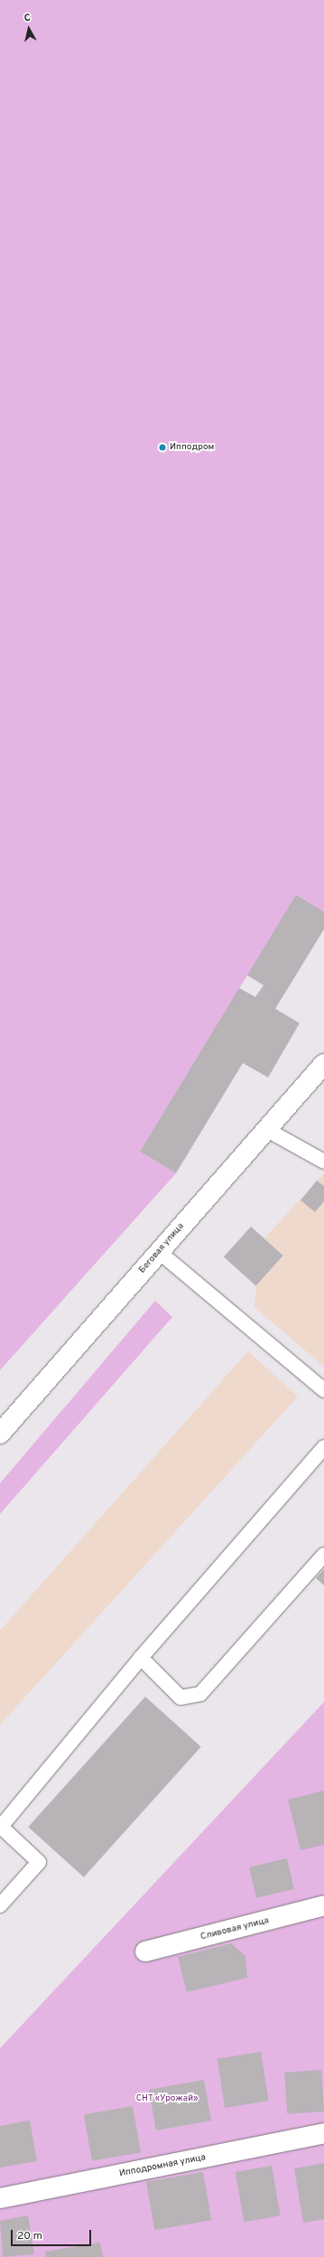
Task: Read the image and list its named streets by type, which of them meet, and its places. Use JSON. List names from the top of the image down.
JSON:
{
  "streets": {
    "street": ["Беговая улица", "Сливовая улица", "Ипподромная улица"]
  },
  "parks": ["СНТ «Урожай»"],
  "places": ["Ипподром"],
  "scale_bar": "20 m",
  "north": "top"
}
